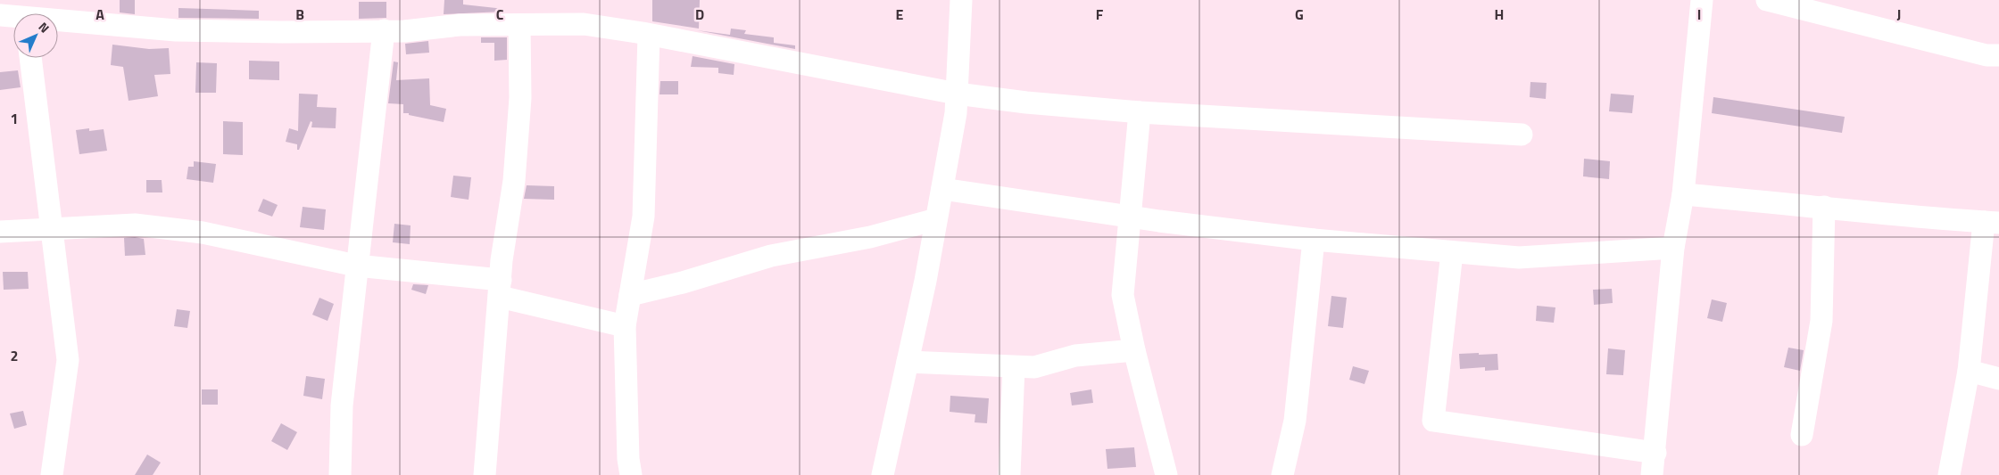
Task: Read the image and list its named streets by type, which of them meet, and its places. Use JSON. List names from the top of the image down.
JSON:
{
  "north": "top right",
  "grid": {
    "columns": [
      "A",
      "B",
      "C",
      "D",
      "E",
      "F",
      "G",
      "H",
      "I",
      "J"
    ],
    "rows": ["1", "2"]
  }
}
